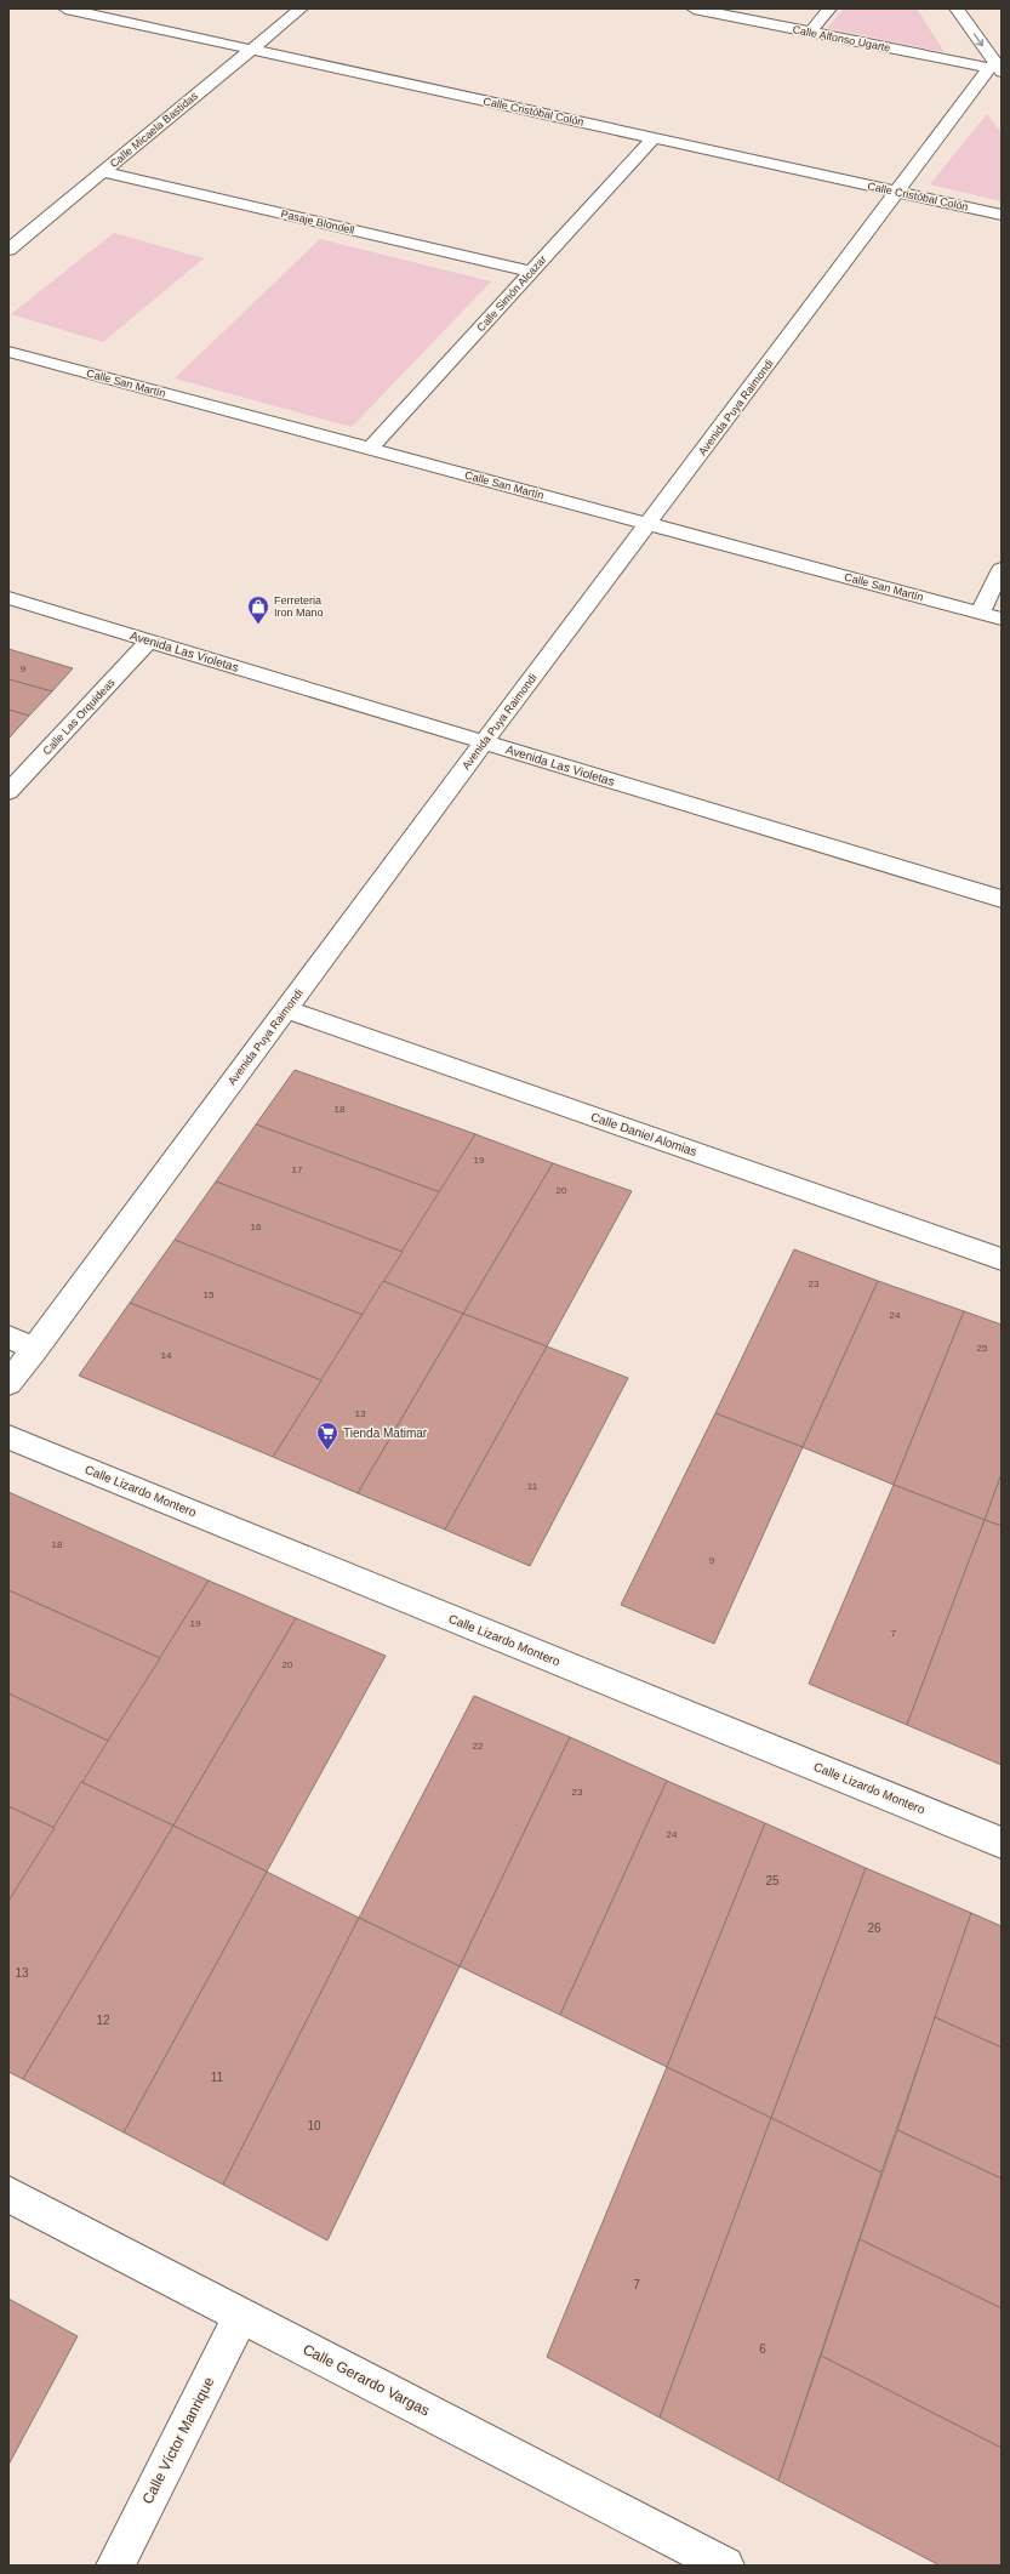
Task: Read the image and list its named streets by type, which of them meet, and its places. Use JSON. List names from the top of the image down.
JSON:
{
  "streets": {
    "street": [
      "Calle Alfonso Ugarte",
      "Calle Cristóbal Colón",
      "Calle Micaela Bastidas",
      "Pasaje Blondell",
      "Calle Simón Alcazar",
      "Calle San Martín",
      "Avenida Puya Raimondi",
      "Avenida Las Violetas",
      "Calle Las Orquídeas",
      "Calle Daniel Alomias",
      "Calle Lizardo Montero",
      "Calle Gerardo Vargas",
      "Calle Víctor Manrique"
    ]
  },
  "crossings": [
    ["Calle Alfonso Ugarte", "Avenida Puya Raimondi"],
    ["Calle Cristóbal Colón", "Calle Micaela Bastidas"],
    ["Calle Cristóbal Colón", "Calle Simón Alcazar"],
    ["Calle Cristóbal Colón", "Avenida Puya Raimondi"],
    ["Calle Micaela Bastidas", "Pasaje Blondell"],
    ["Pasaje Blondell", "Calle Simón Alcazar"],
    ["Calle Simón Alcazar", "Calle San Martín"],
    ["Calle San Martín", "Avenida Puya Raimondi"],
    ["Avenida Puya Raimondi", "Avenida Las Violetas"],
    ["Avenida Puya Raimondi", "Calle Daniel Alomias"],
    ["Avenida Las Violetas", "Calle Las Orquídeas"],
    ["Calle Gerardo Vargas", "Calle Víctor Manrique"]
  ],
  "places": {
    "shop": ["Ferreteria Iron Mano"],
    "supermarket": ["Tienda Matimar"]
  },
  "house_numbers": [
    "9",
    "18",
    "19",
    "17",
    "20",
    "16",
    "23",
    "15",
    "24",
    "25",
    "14",
    "13",
    "11",
    "18",
    "9",
    "19",
    "7",
    "20",
    "22",
    "23",
    "24",
    "25",
    "26",
    "13",
    "12",
    "11",
    "10",
    "7",
    "6"
  ]
}
